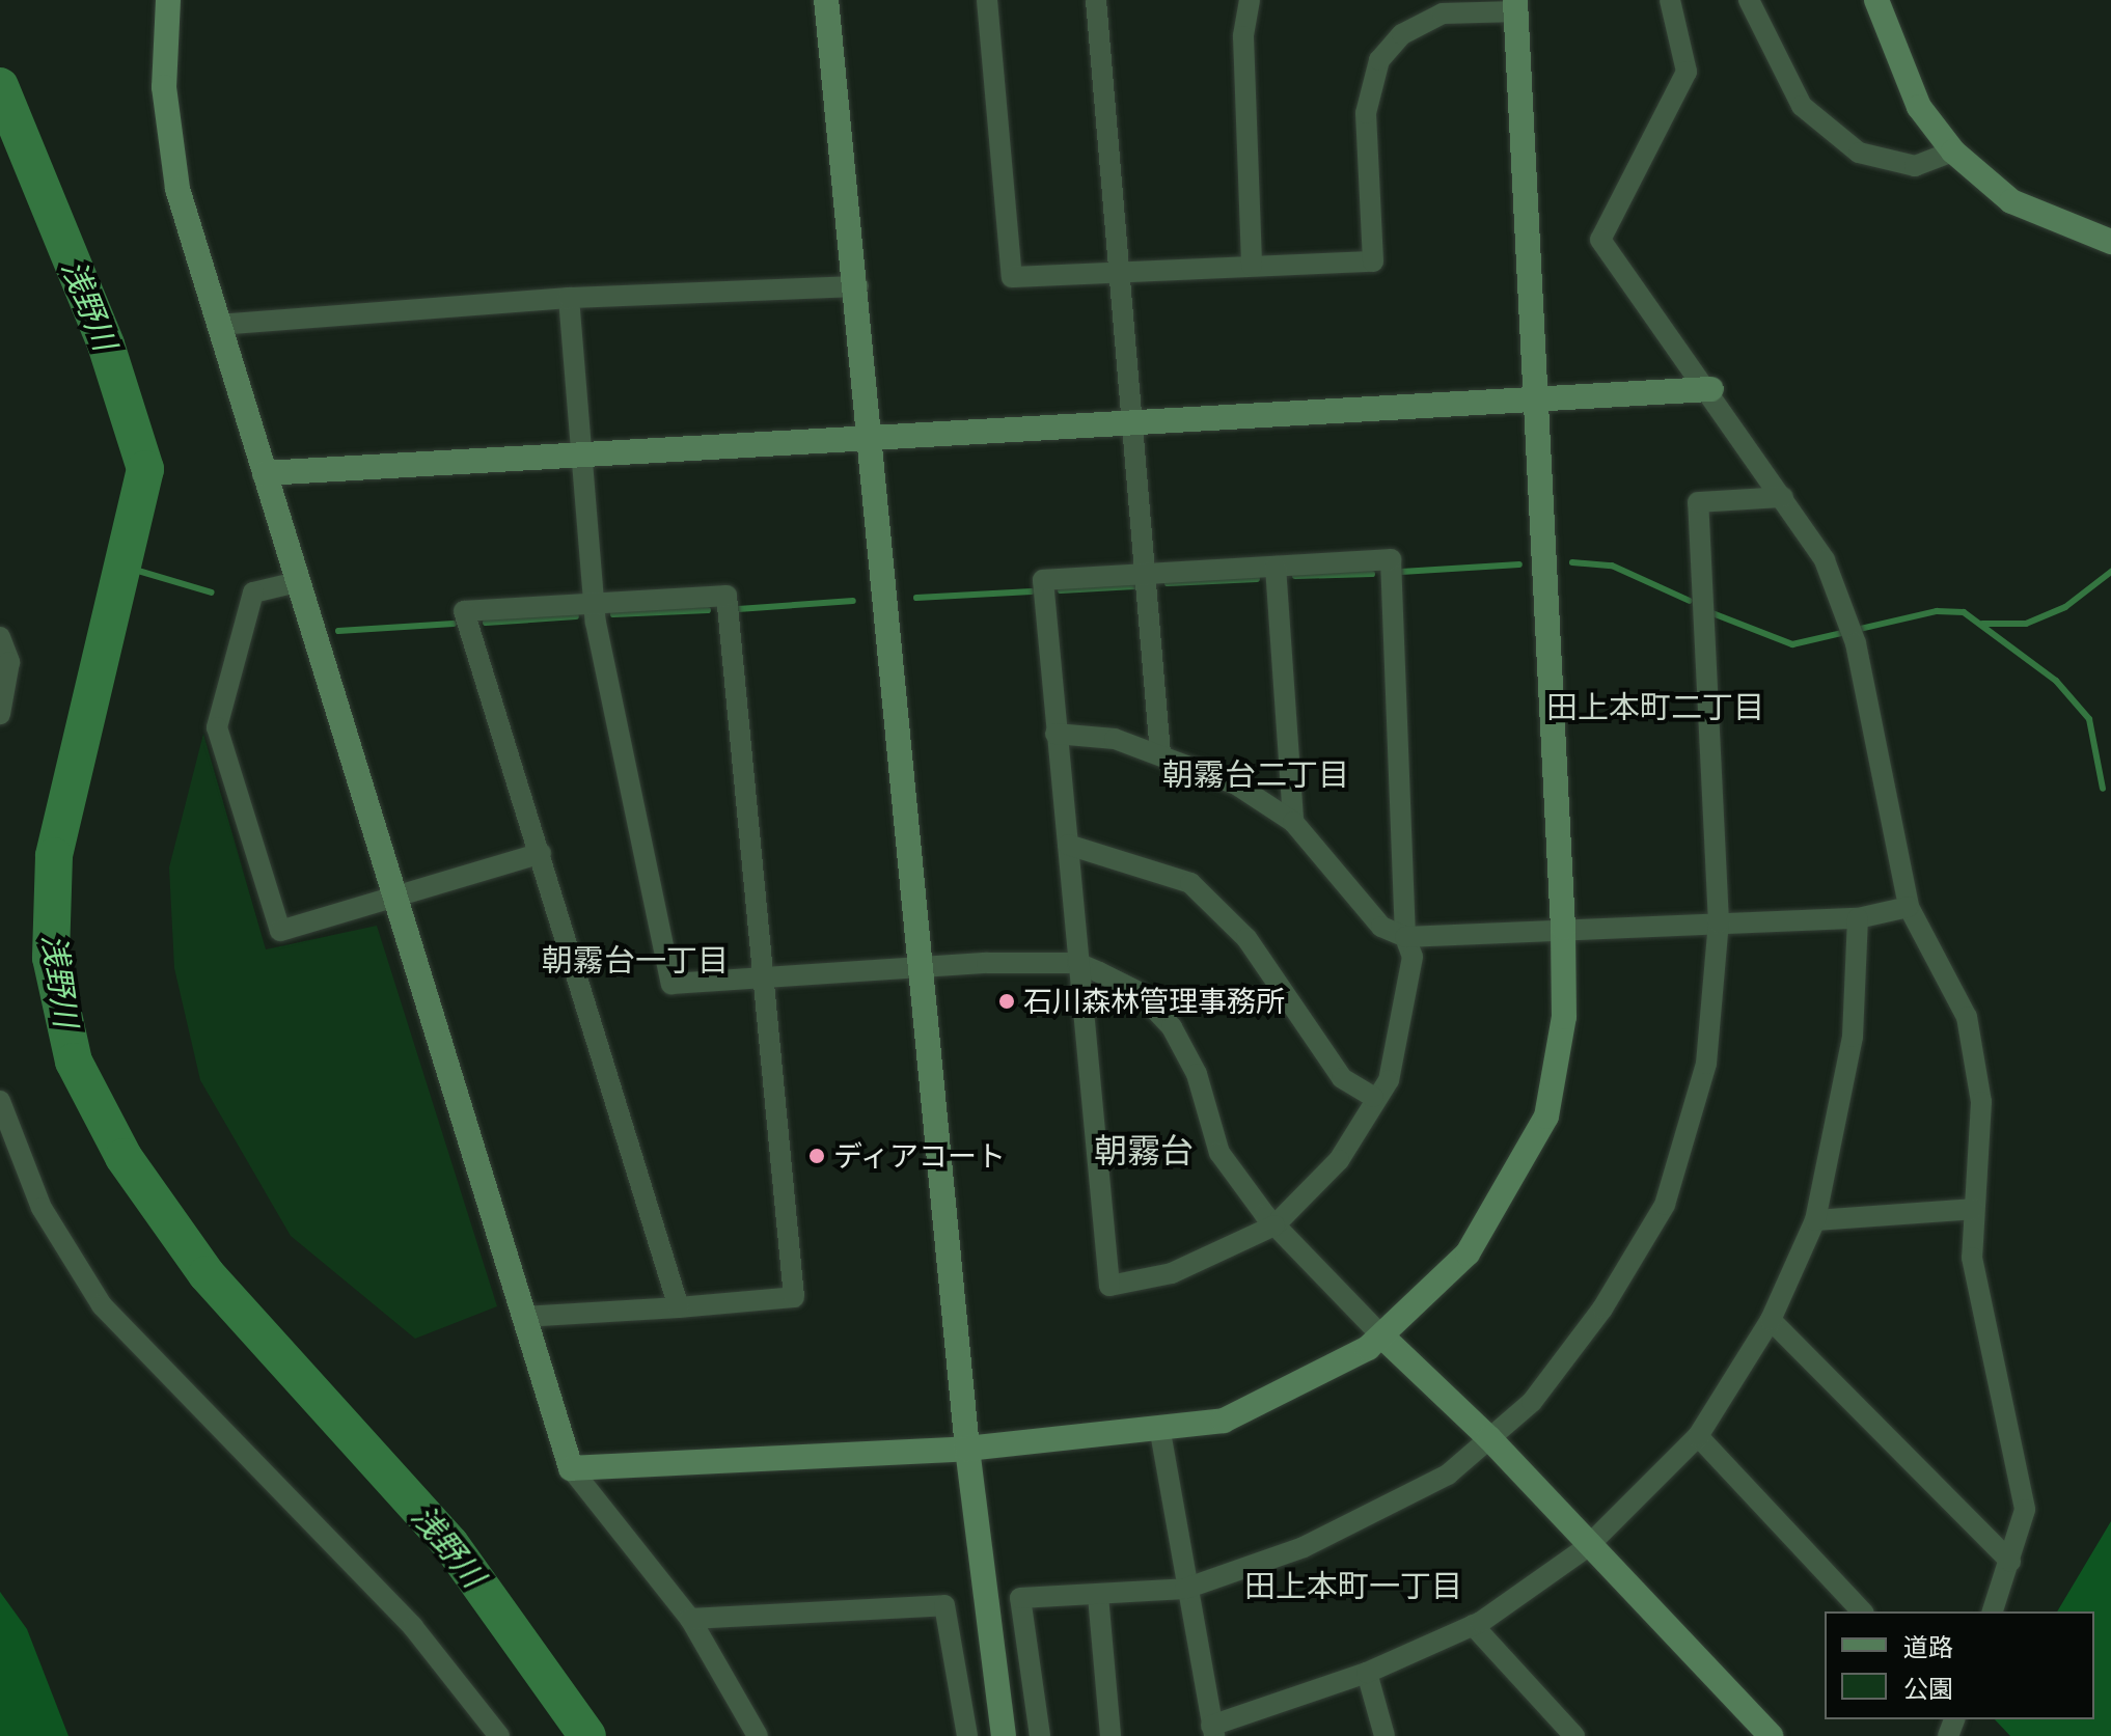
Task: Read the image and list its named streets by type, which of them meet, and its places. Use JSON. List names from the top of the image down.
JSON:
{
  "districts": [
    "田上本町二丁目",
    "朝霧台二丁目",
    "朝霧台一丁目",
    "朝霧台",
    "田上本町一丁目"
  ],
  "water": ["浅野川"],
  "places": ["石川森林管理事務所", "ディアコート"],
  "legend": ["道路", "公園"]
}
